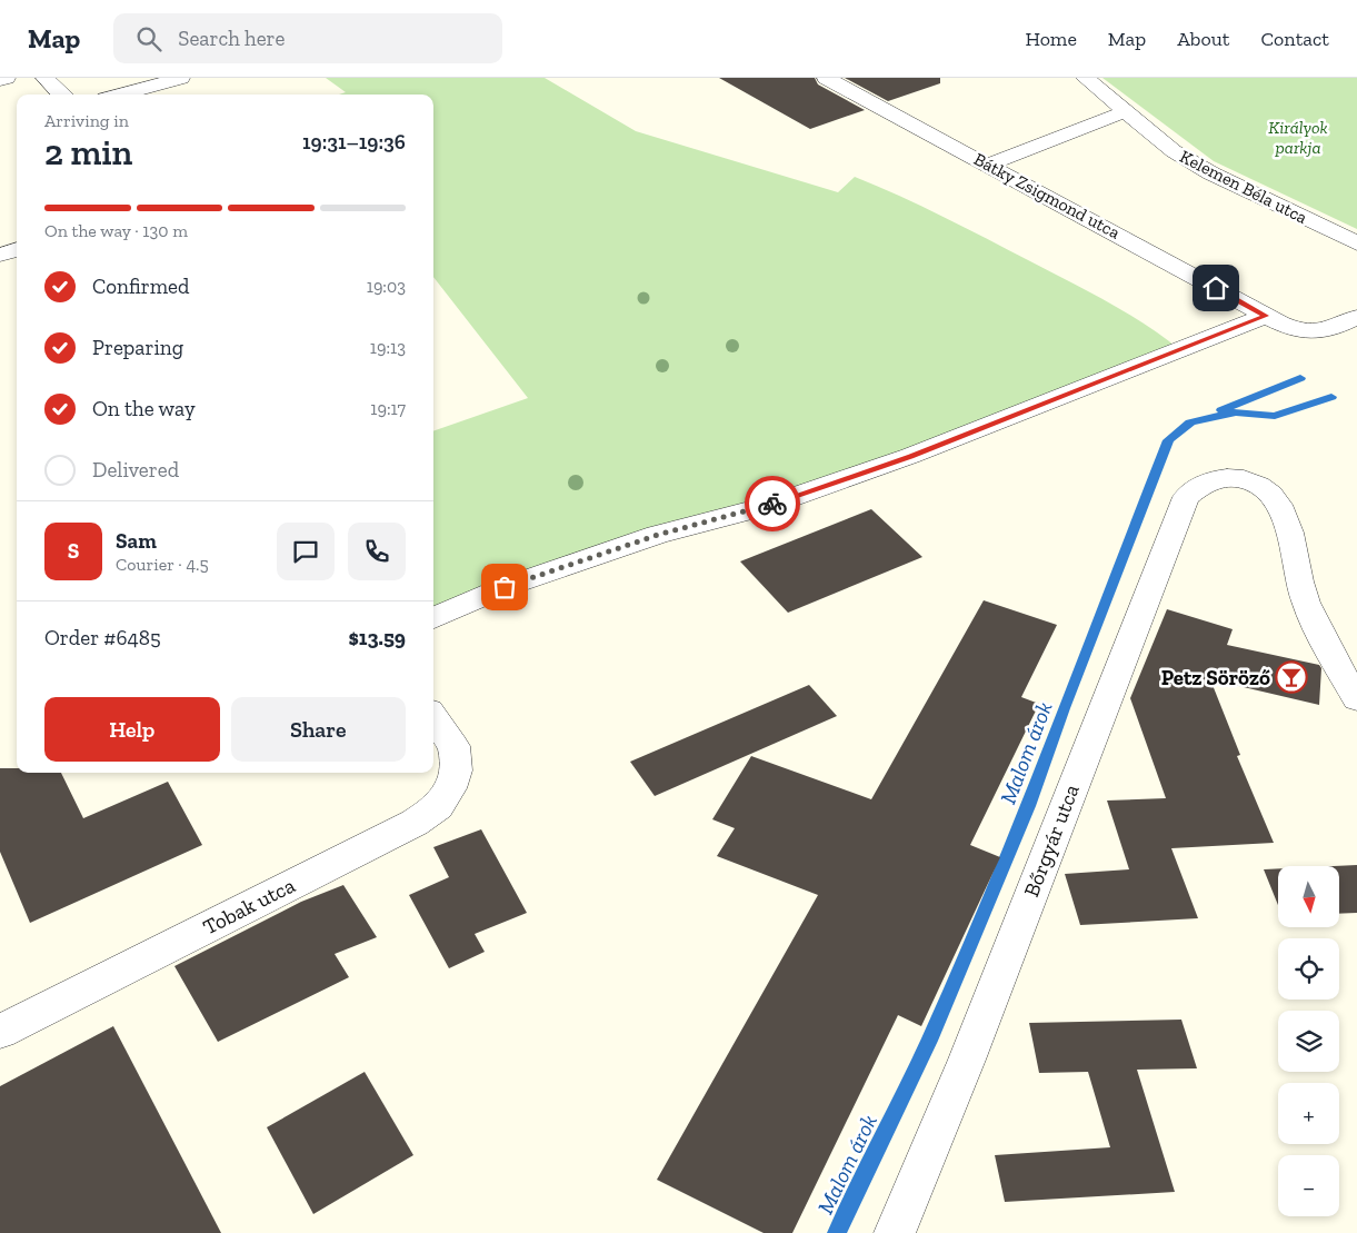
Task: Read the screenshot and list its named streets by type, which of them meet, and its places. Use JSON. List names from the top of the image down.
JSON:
{
  "streets": {
    "street": [
      "Kelemen Béla utca",
      "Bátky Zsigmond utca",
      "Bőrgyár utca",
      "Tobak utca"
    ]
  },
  "water": ["Malom árok"],
  "parks": ["Királyok parkja"],
  "places": {
    "bar": ["Petz Söröző"]
  },
  "north": "bottom",
  "page": {
    "header": "Map",
    "search": "Search here",
    "nav": [
      "Home",
      "Map",
      "About",
      "Contact"
    ],
    "heading": ["2 min", "Arriving in", "19:31–19:36"],
    "panel": [
      "Sam",
      "Courier · 4.5",
      "Order #6485",
      "$13.59"
    ],
    "bar": "On the way · 130 m",
    "list": [
      ["Confirmed", "19:03"],
      ["Preparing", "19:13"],
      ["On the way", "19:17"],
      "Delivered"
    ],
    "round": "S",
    "buttons": ["Help", "Share"],
    "map_buttons": ["+", "−"]
  }
}
